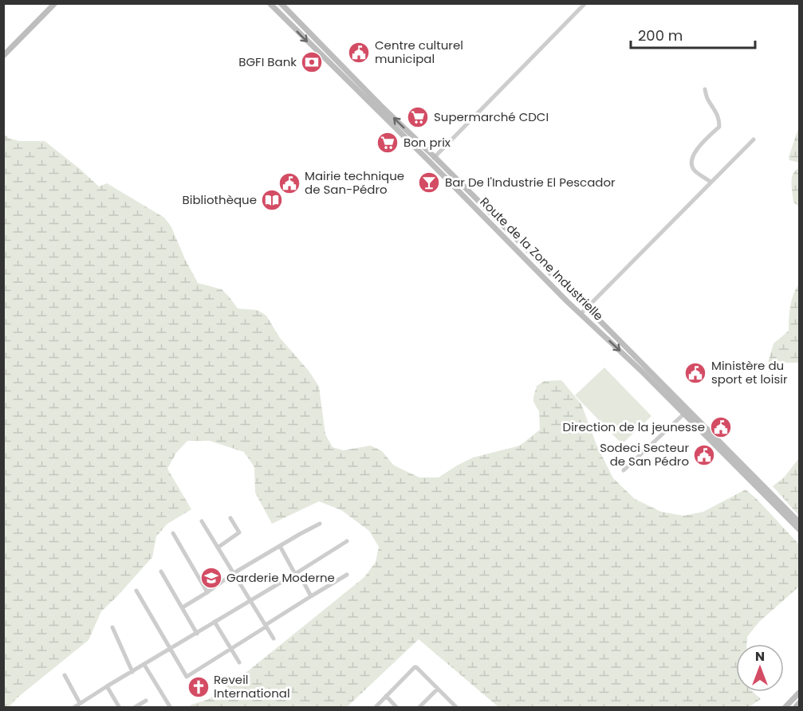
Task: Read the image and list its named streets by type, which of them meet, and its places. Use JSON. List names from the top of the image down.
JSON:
{
  "streets": {
    "main road": ["Route de la Zone Industrielle"]
  },
  "places": {
    "public building": [
      "Centre culturel municipal",
      "Mairie technique de San-Pédro",
      "Ministère du sport et loisir",
      "Direction de la jeunesse",
      "Sodeci Secteur de San Pédro"
    ],
    "bank": ["BGFI Bank"],
    "supermarket": ["Supermarché CDCI", "Bon prix"],
    "bar": ["Bar De l'Industrie El Pescador"],
    "library": ["Bibliothèque"],
    "school or university": ["Garderie Moderne"],
    "church": ["Reveil International"]
  },
  "scale_bar": "200 m",
  "north": "top"
}
